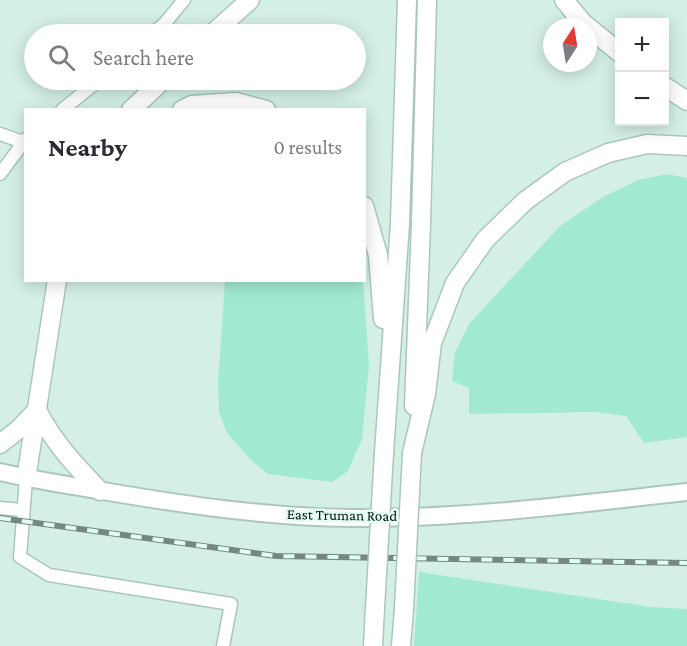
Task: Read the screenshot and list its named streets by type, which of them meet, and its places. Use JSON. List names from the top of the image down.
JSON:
{
  "streets": {
    "main road": ["East Truman Road"]
  },
  "north": "top",
  "page": {
    "map_buttons": ["+", "−"],
    "search": "Search here",
    "heading": ["Nearby", "0 results"]
  }
}
